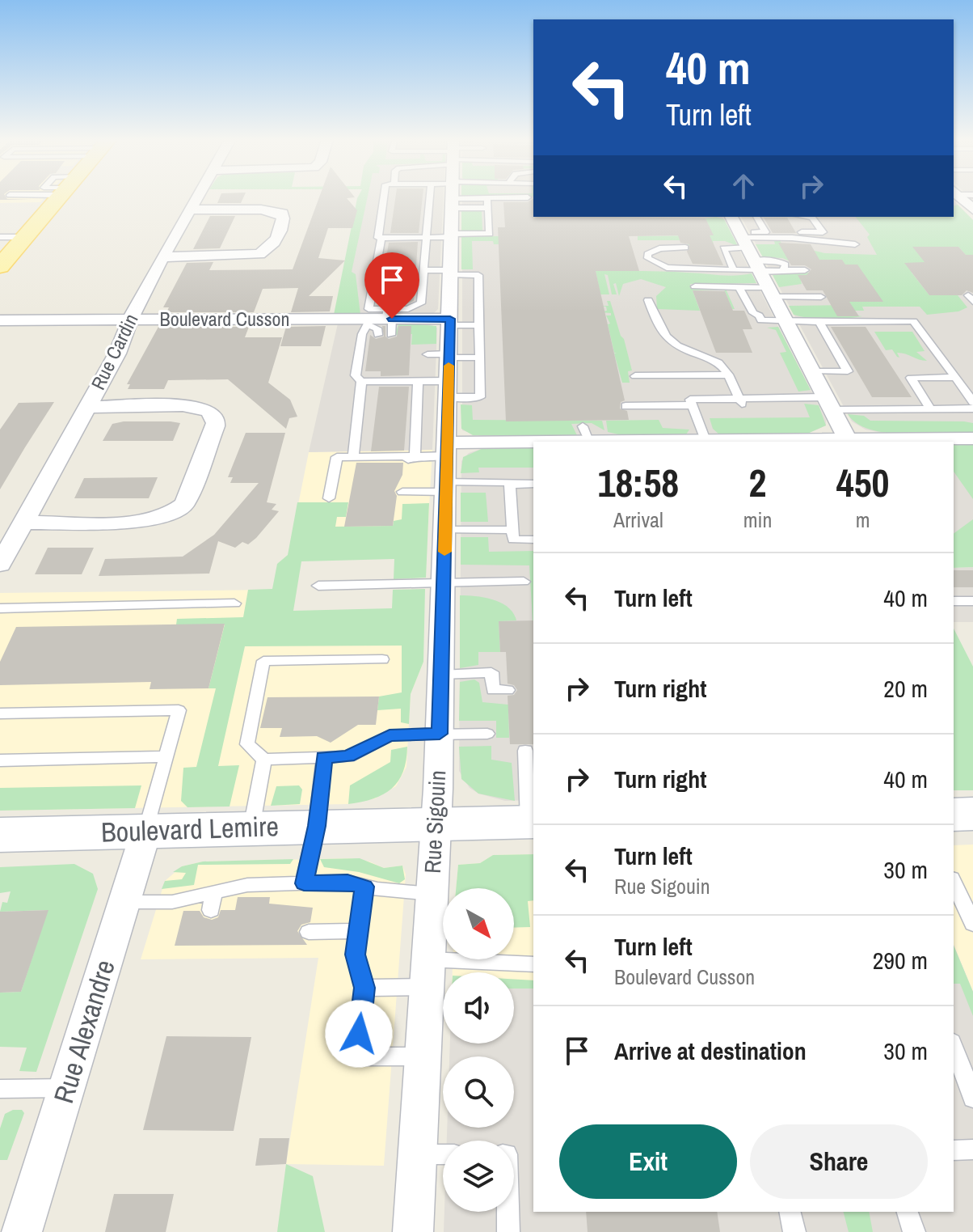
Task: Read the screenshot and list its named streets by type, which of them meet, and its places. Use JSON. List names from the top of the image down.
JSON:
{
  "streets": {
    "main road": ["Boulevard Lemire"],
    "street": [
      "Boulevard Cusson",
      "Rue Cardin",
      "Rue Sigouin",
      "Rue Alexandre"
    ]
  },
  "crossings": [
    ["Boulevard Cusson", "Rue Cardin"],
    ["Boulevard Cusson", "Rue Sigouin"],
    ["Rue Sigouin", "Boulevard Lemire"],
    ["Boulevard Lemire", "Rue Alexandre"]
  ],
  "north": "bottom right",
  "page": {
    "turn": ["40 m", "Turn left"],
    "eta": [
      "18:58",
      "Arrival",
      "2",
      "min",
      "450",
      "m"
    ],
    "list": [
      {
        "name": "Turn left",
        "value": "40 m"
      },
      {
        "name": "Turn right",
        "value": "20 m"
      },
      {
        "name": "Turn right",
        "value": "40 m"
      },
      {
        "name": "Turn left",
        "note": "Rue Sigouin",
        "value": "30 m"
      },
      {
        "name": "Turn left",
        "note": "Boulevard Cusson",
        "value": "290 m"
      },
      {
        "name": "Arrive at destination",
        "value": "30 m"
      }
    ],
    "buttons": ["Exit", "Share"]
  }
}
